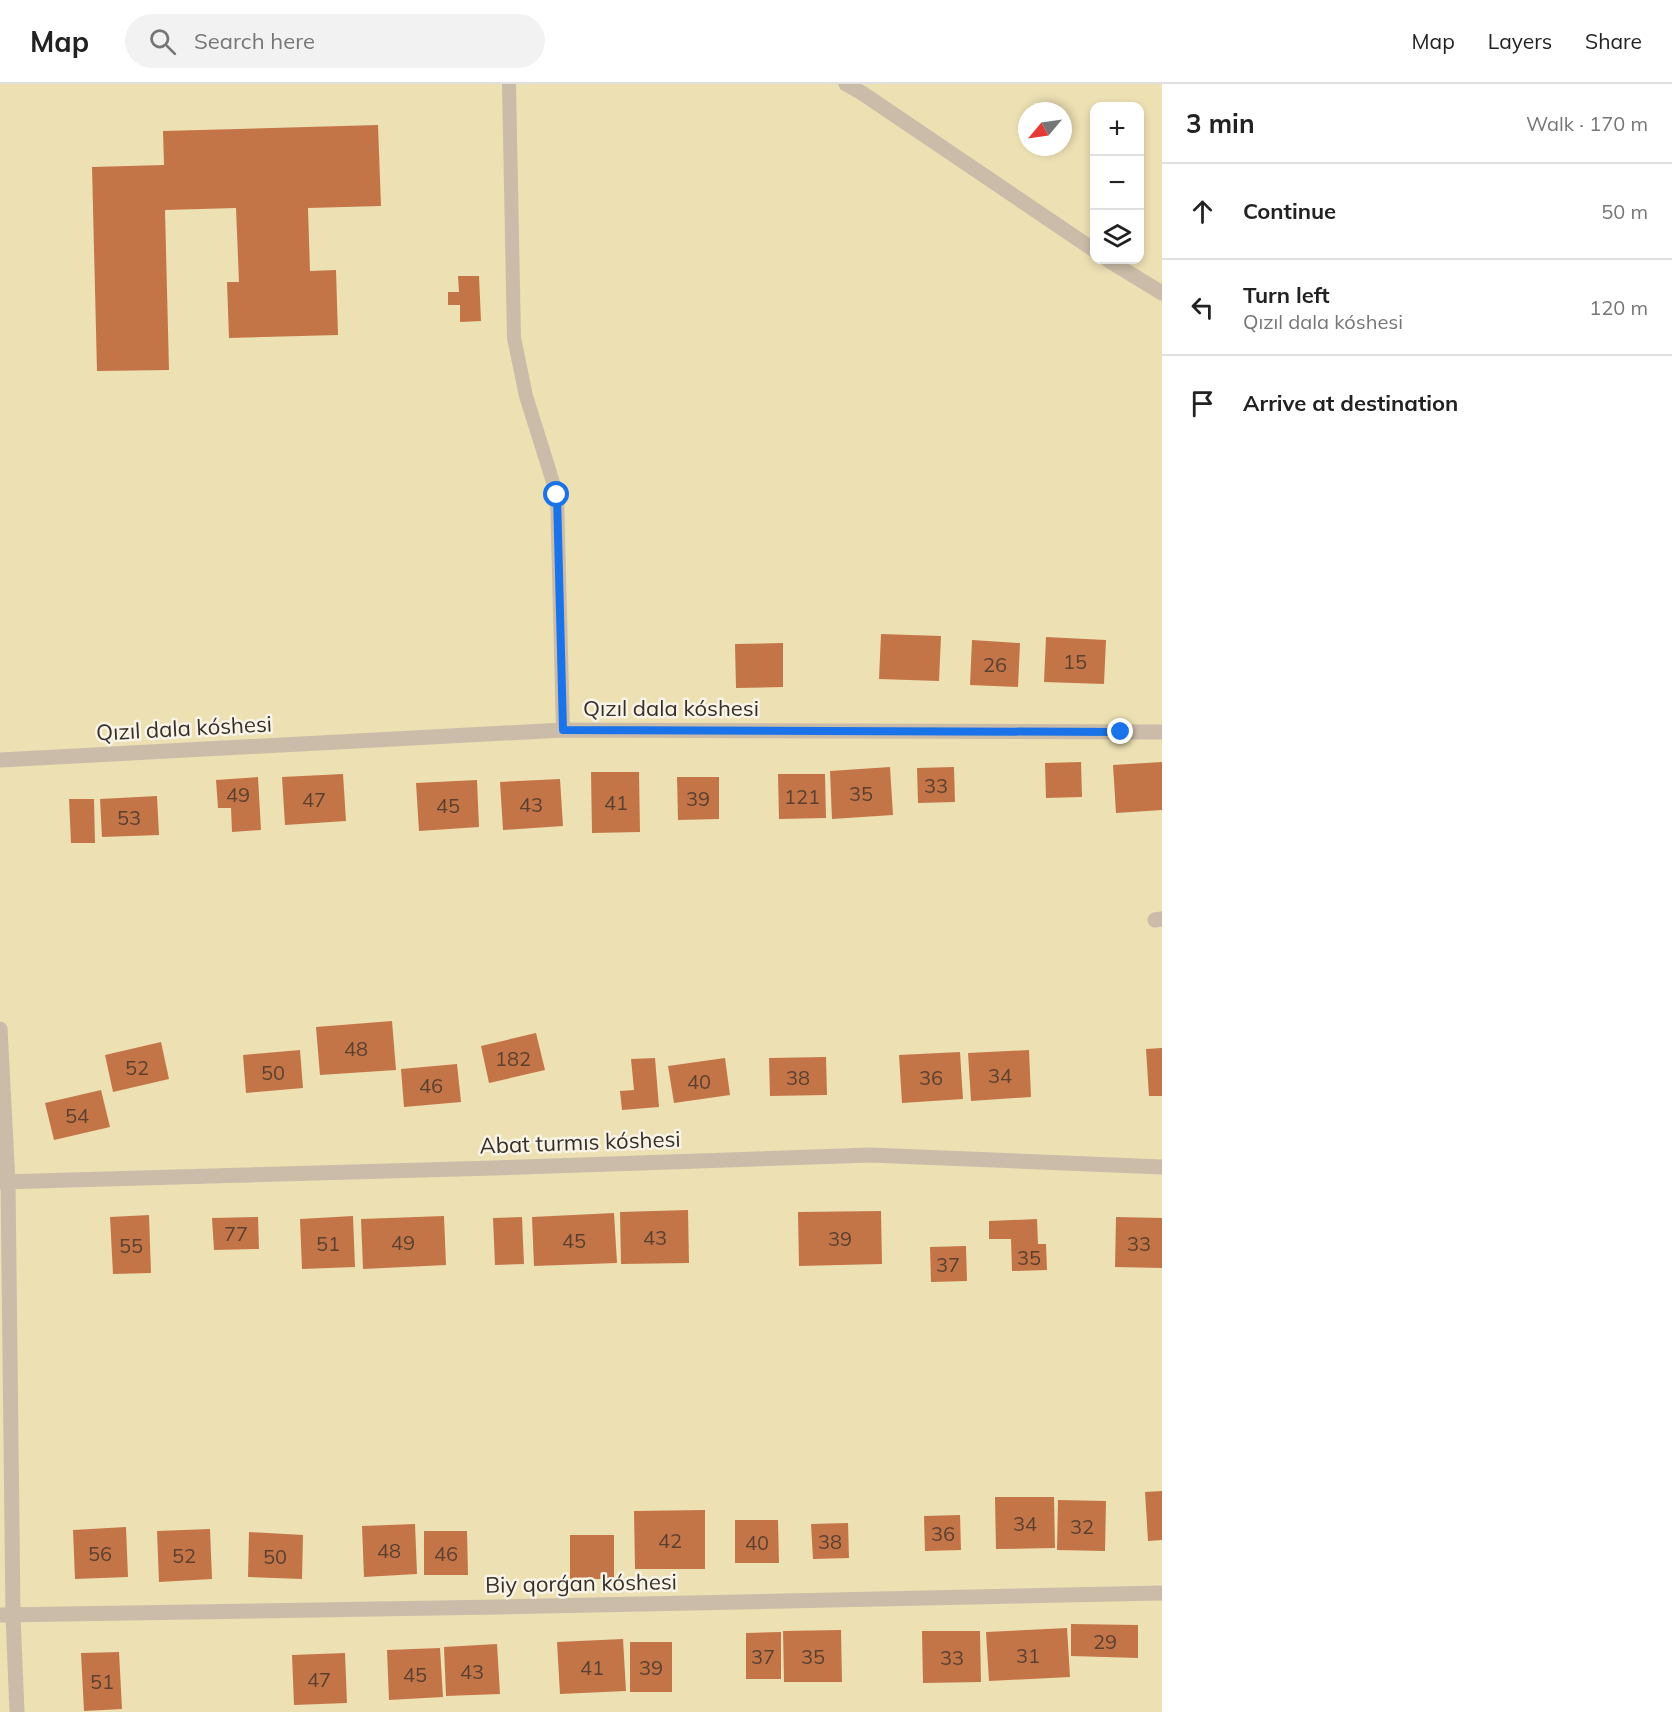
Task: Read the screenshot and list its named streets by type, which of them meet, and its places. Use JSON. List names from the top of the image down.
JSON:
{
  "streets": {
    "street": ["Qızıl dala kóshesi", "Abat turmıs kóshesi", "Biy qorǵan kóshesi"]
  },
  "house_numbers": [
    "15",
    "26",
    "33",
    "35",
    "49",
    "121",
    "39",
    "47",
    "41",
    "43",
    "45",
    "53",
    "48",
    "182",
    "52",
    "50",
    "34",
    "38",
    "36",
    "40",
    "46",
    "54",
    "77",
    "43",
    "39",
    "45",
    "49",
    "51",
    "33",
    "55",
    "35",
    "37",
    "34",
    "32",
    "36",
    "42",
    "38",
    "40",
    "48",
    "56",
    "46",
    "52",
    "50",
    "29",
    "31",
    "37",
    "35",
    "33",
    "41",
    "39",
    "43",
    "45",
    "47",
    "51"
  ],
  "north": "bottom left",
  "page": {
    "header": "Map",
    "search": "Search here",
    "nav": ["Map", "Layers", "Share"],
    "heading": ["3 min", "Walk · 170 m"],
    "map_buttons": ["+", "−"],
    "list": [
      ["Continue", "50 m"],
      ["Turn left", "Qızıl dala kóshesi", "120 m"],
      "Arrive at destination"
    ]
  }
}
